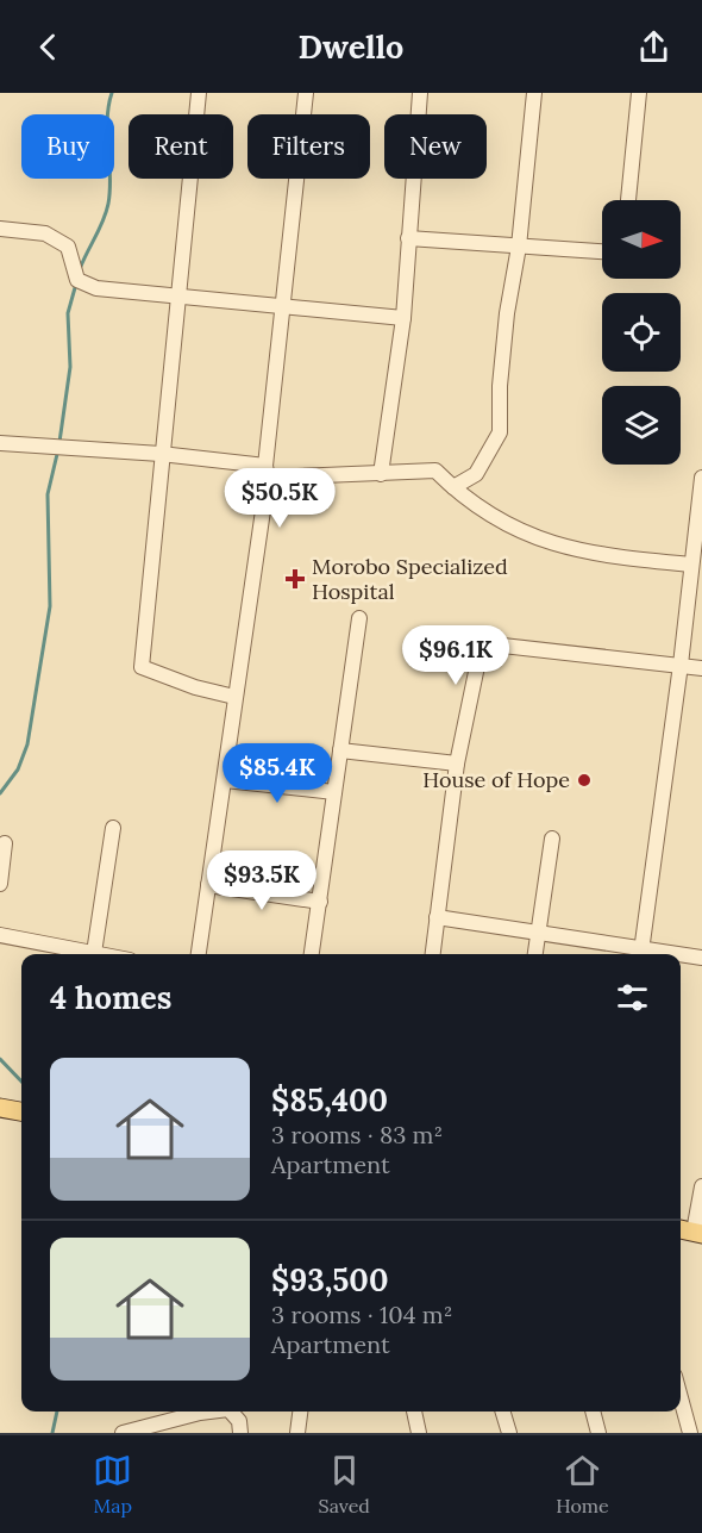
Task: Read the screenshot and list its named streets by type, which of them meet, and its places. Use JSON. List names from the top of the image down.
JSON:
{
  "places": {
    "health": ["Morobo Specialized Hospital"],
    "other": ["House of Hope"]
  },
  "north": "right",
  "page": {
    "header": "Dwello",
    "chip": [
      "Buy",
      "Rent",
      "Filters",
      "New"
    ],
    "price": [
      "$50.5K",
      "$96.1K",
      "$85.4K",
      "$93.5K"
    ],
    "heading": "4 homes",
    "list": [
      {
        "name": "$85,400",
        "note": "3 rooms · 83 m² · Apartment"
      },
      {
        "name": "$93,500",
        "note": "3 rooms · 104 m² · Apartment"
      }
    ],
    "tabs": ["Map", "Saved", "Home"]
  }
}
